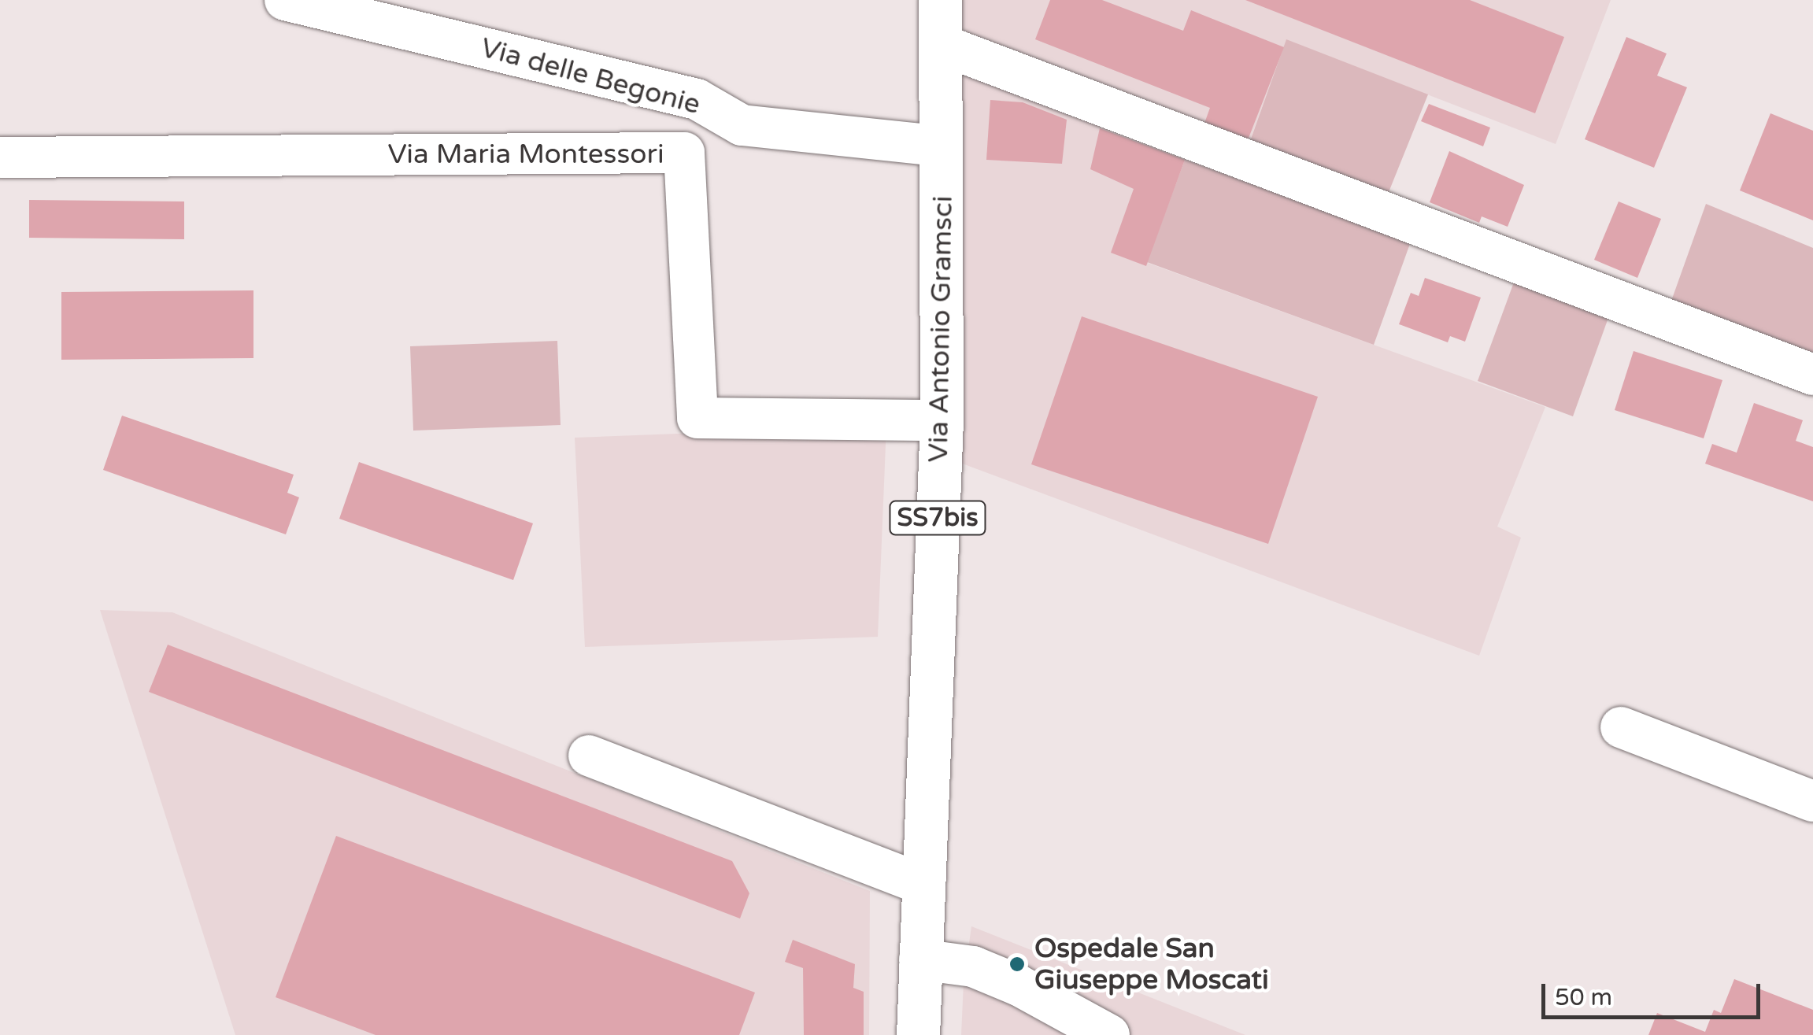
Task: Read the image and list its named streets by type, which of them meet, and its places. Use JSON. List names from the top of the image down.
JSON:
{
  "streets": {
    "main road": ["Via Antonio Gramsci", "SS7bis"],
    "street": ["Via delle Begonie", "Via Maria Montessori"]
  },
  "crossings": [
    ["Via delle Begonie", "Via Antonio Gramsci"],
    ["Via Maria Montessori", "Via Antonio Gramsci"]
  ],
  "places": ["Ospedale San Giuseppe Moscati"],
  "scale_bar": "50 m"
}
